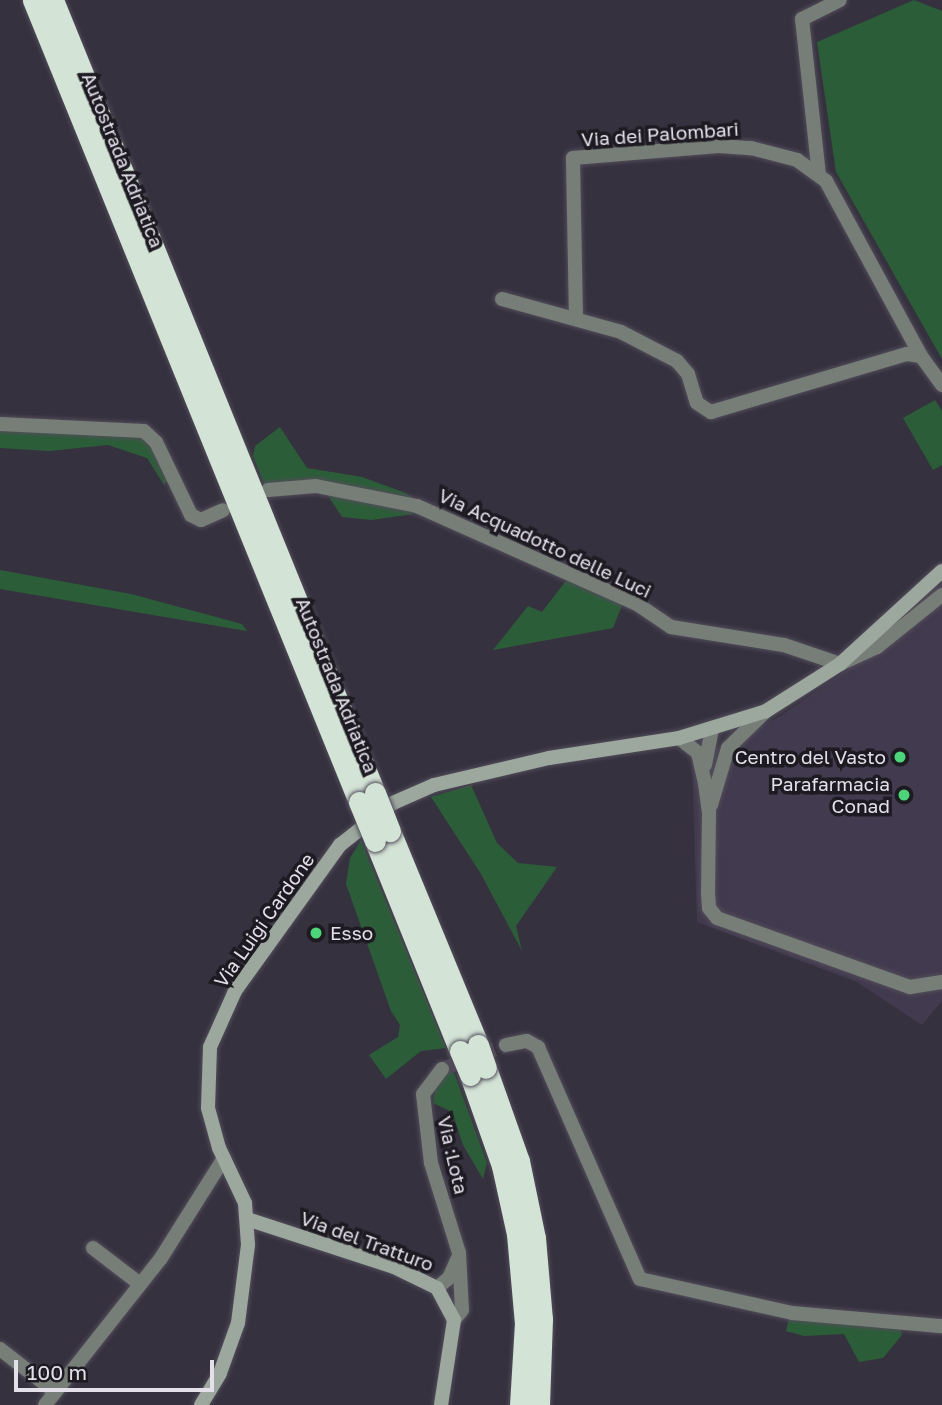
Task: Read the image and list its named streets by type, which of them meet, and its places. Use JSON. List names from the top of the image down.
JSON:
{
  "streets": {
    "highway": ["Autostrada Adriatica"],
    "main road": ["Via Luigi Cardone", "Via del Tratturo"],
    "street": ["Via dei Palombari", "Via Acquadotto delle Luci", "Via :Lota"]
  },
  "crossings": [
    ["Via Acquadotto delle Luci", "Via Luigi Cardone"],
    ["Via Luigi Cardone", "Via del Tratturo"],
    ["Via :Lota", "Via del Tratturo"]
  ],
  "places": ["Centro del Vasto", "Parafarmacia Conad", "Esso"],
  "scale_bar": "100 m"
}
